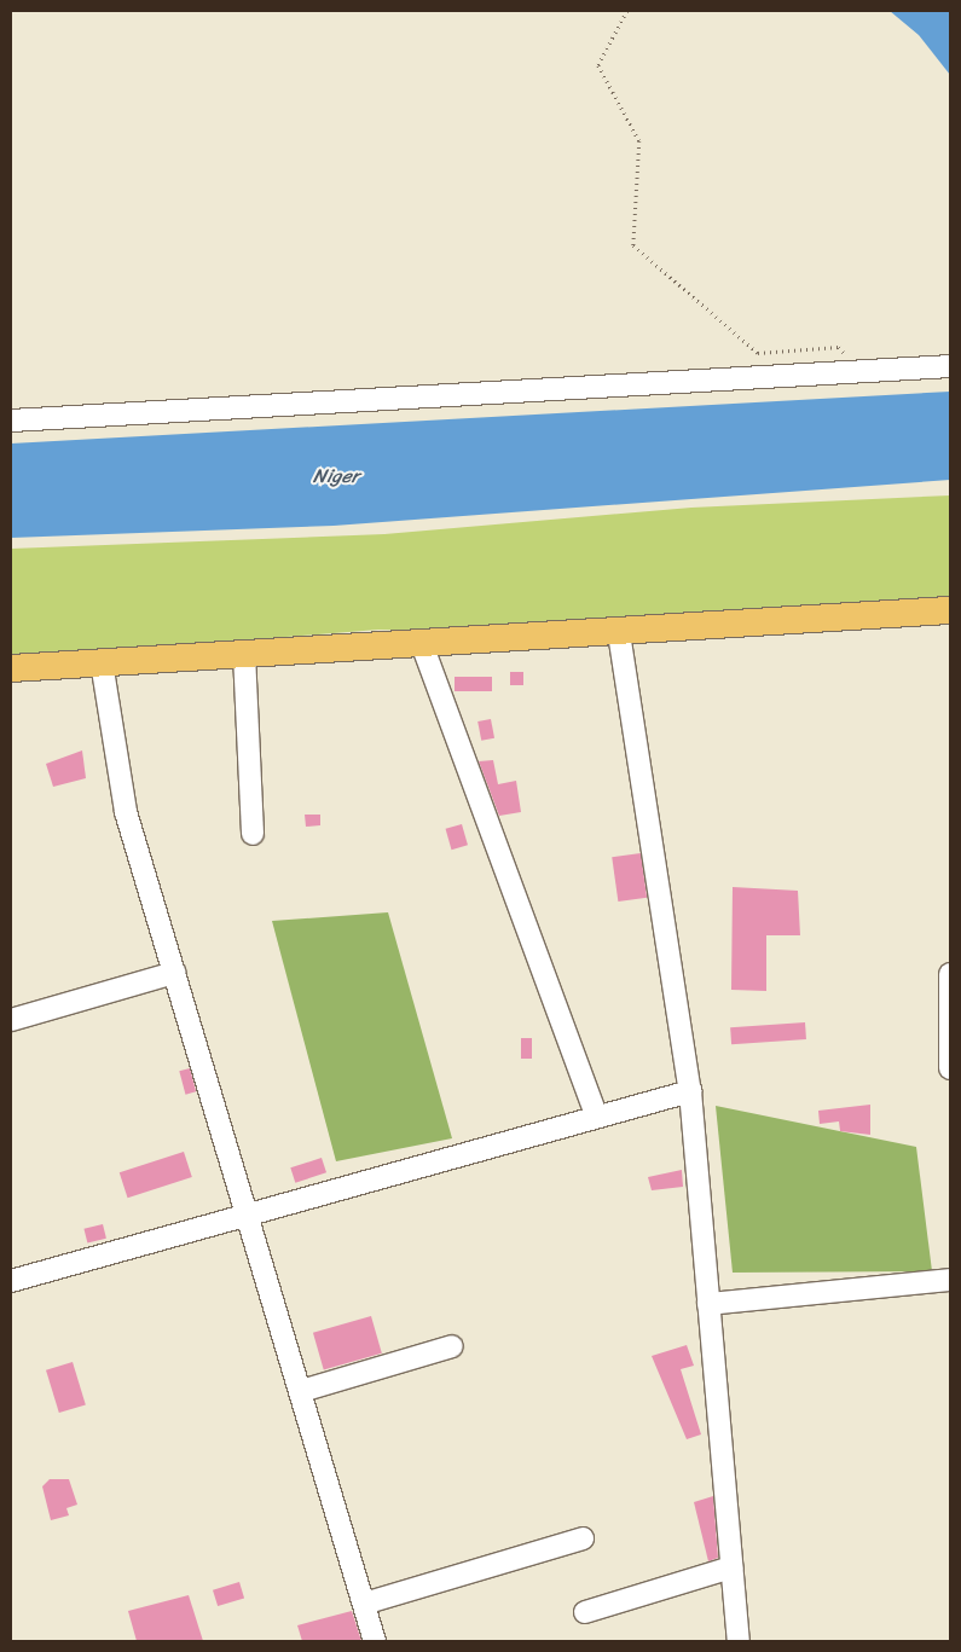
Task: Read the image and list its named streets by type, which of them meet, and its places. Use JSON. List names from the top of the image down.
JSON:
{
  "water": ["Niger"]
}
